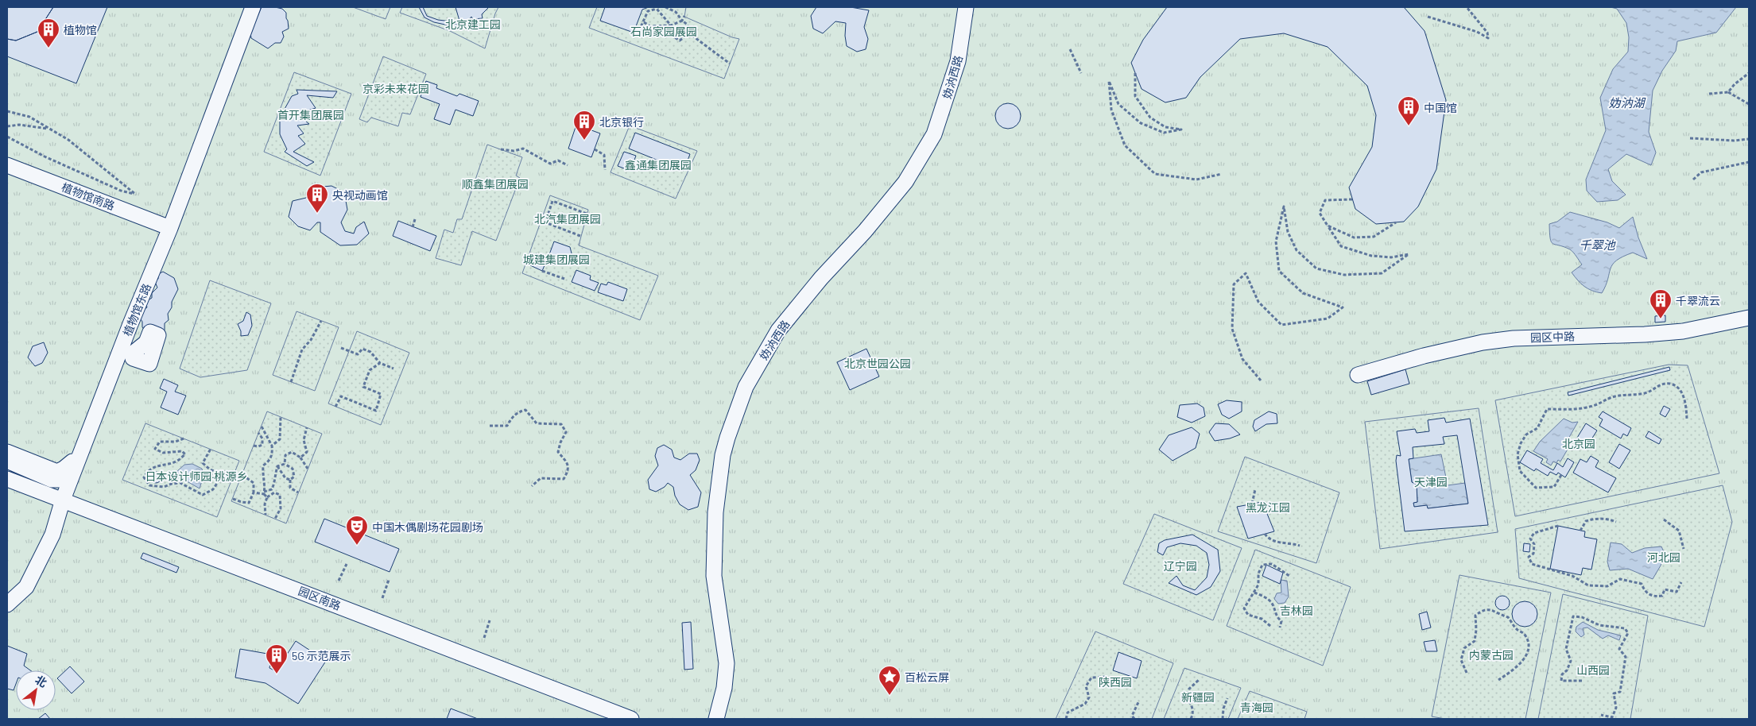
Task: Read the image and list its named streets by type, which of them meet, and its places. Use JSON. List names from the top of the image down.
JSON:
{
  "streets": {
    "street": [
      "妫汭西路",
      "植物馆南路",
      "植物馆东路",
      "园区中路",
      "园区南路"
    ]
  },
  "crossings": [
    ["植物馆南路", "植物馆东路"],
    ["植物馆东路", "园区南路"]
  ],
  "water": ["妫汭湖", "千翠池"],
  "parks": [
    "北京建工园",
    "石尚家园展园",
    "京彩未来花园",
    "首开集团展园",
    "鑫通集团展园",
    "顺鑫集团展园",
    "北汽集团展园",
    "城建集团展园",
    "北京世园公园",
    "北京园",
    "日本设计师园·桃源乡",
    "天津园",
    "黑龙江园",
    "河北园",
    "辽宁园",
    "吉林园",
    "内蒙古园",
    "山西园",
    "陕西园",
    "新疆园",
    "青海园"
  ],
  "places": {
    "building": [
      "植物馆",
      "中国馆",
      "北京银行",
      "央视动画馆",
      "千翠流云",
      "5G 示范展示"
    ],
    "theatre": ["中国木偶剧场花园剧场"],
    "place": ["百松云屏"]
  },
  "north": "top right"
}
